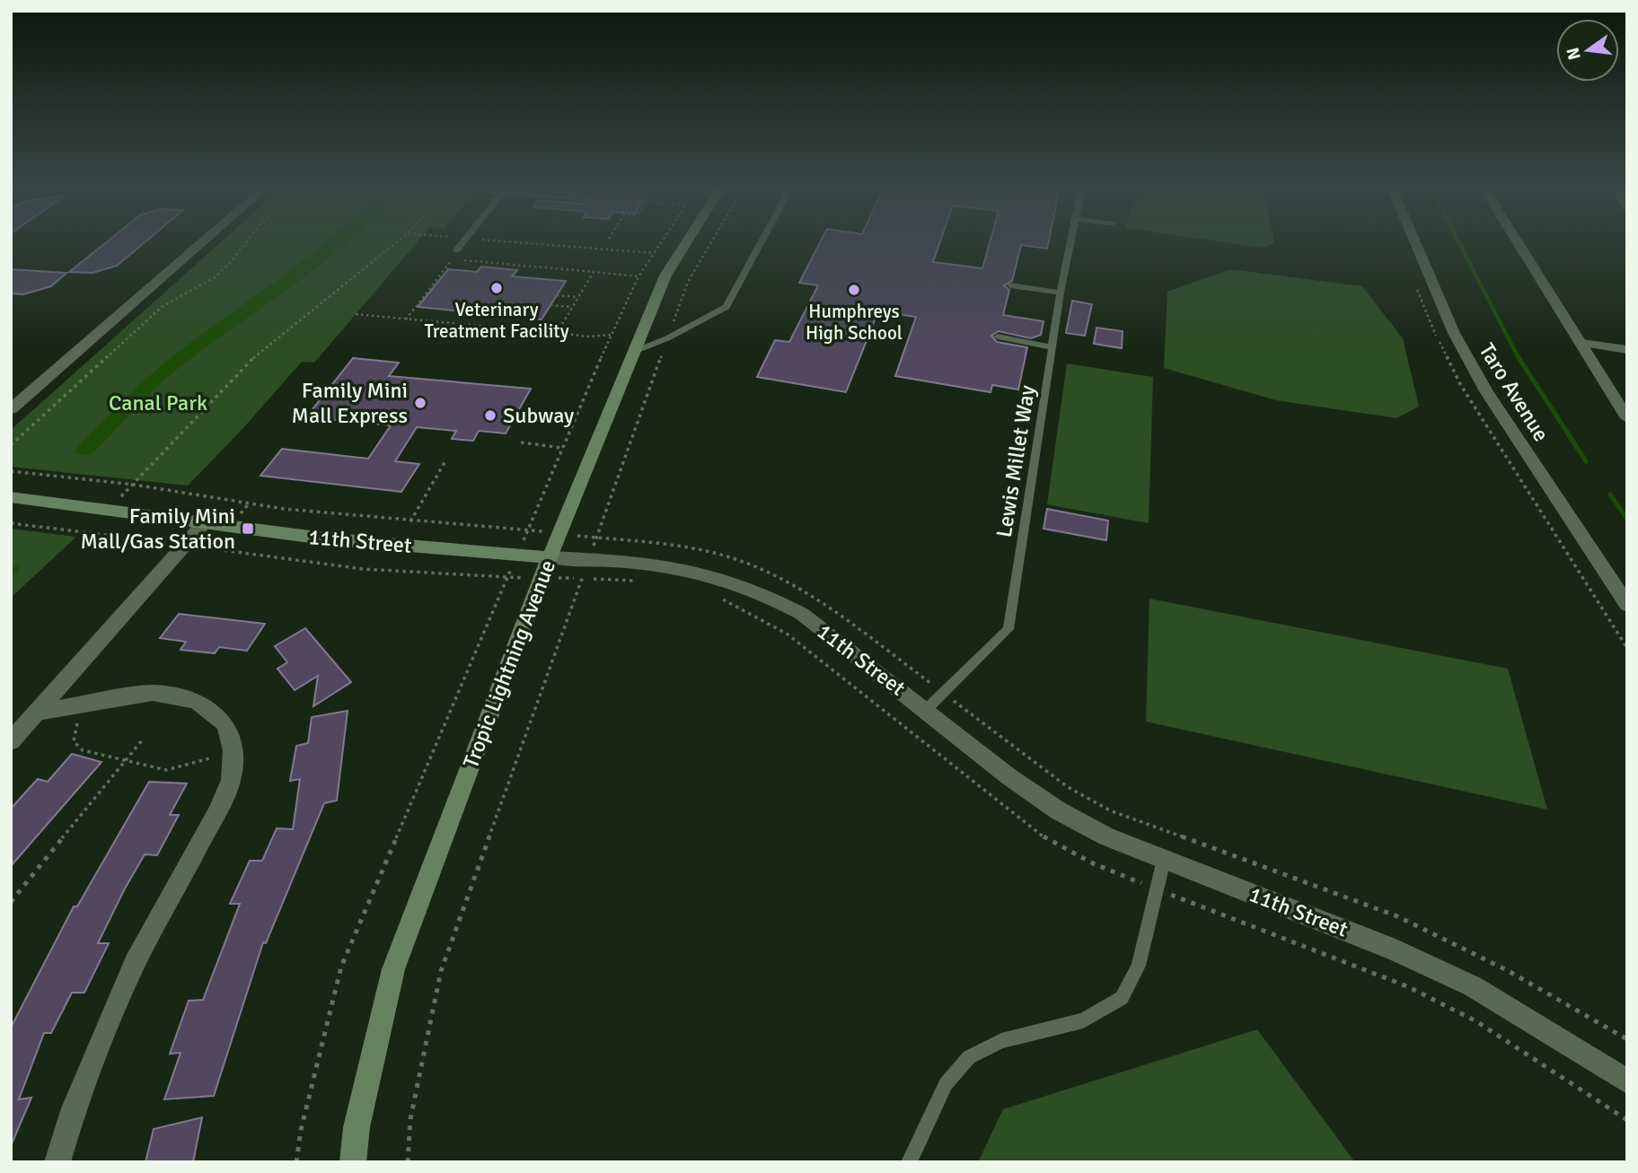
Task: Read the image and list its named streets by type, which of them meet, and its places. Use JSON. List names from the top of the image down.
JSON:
{
  "streets": {
    "main road": ["11th Street", "Tropic Lightning Avenue"],
    "street": ["Taro Avenue"],
    "lane": ["Lewis Millet Way"]
  },
  "crossings": [
    ["Lewis Millet Way", "11th Street"],
    ["11th Street", "Tropic Lightning Avenue"]
  ],
  "parks": ["Canal Park"],
  "places": {
    "other": [
      "Veterinary Treatment Facility",
      "Humphreys High School",
      "Family Mini Mall Express",
      "Subway"
    ],
    "transit": ["Family Mini Mall/Gas Station"]
  },
  "north": "left"
}
